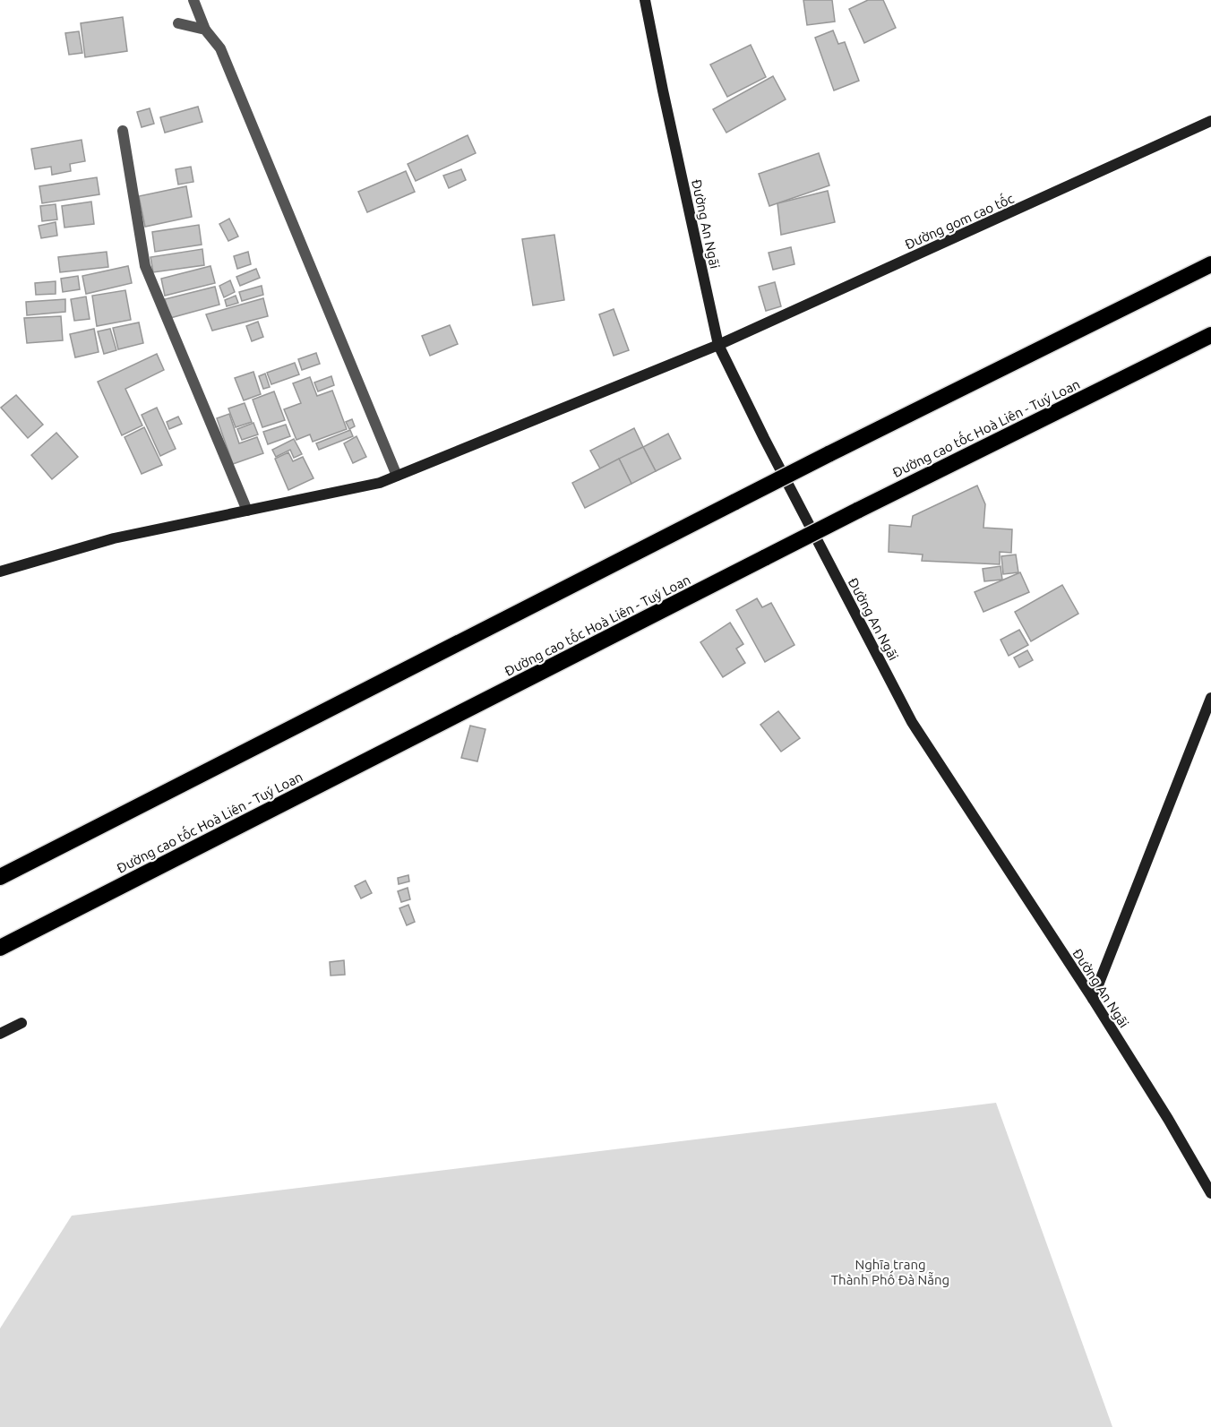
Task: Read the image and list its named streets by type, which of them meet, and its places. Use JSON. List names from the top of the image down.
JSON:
{
  "streets": {
    "highway": ["Đường cao tốc Hoà Liên - Tuý Loan"],
    "main road": ["Đường gom cao tốc", "Đường An Ngãi"]
  },
  "crossings": [
    ["Đường gom cao tốc", "Đường An Ngãi"]
  ],
  "parks": ["Nghĩa trang Thành Phố Đà Nẵng"]
}
